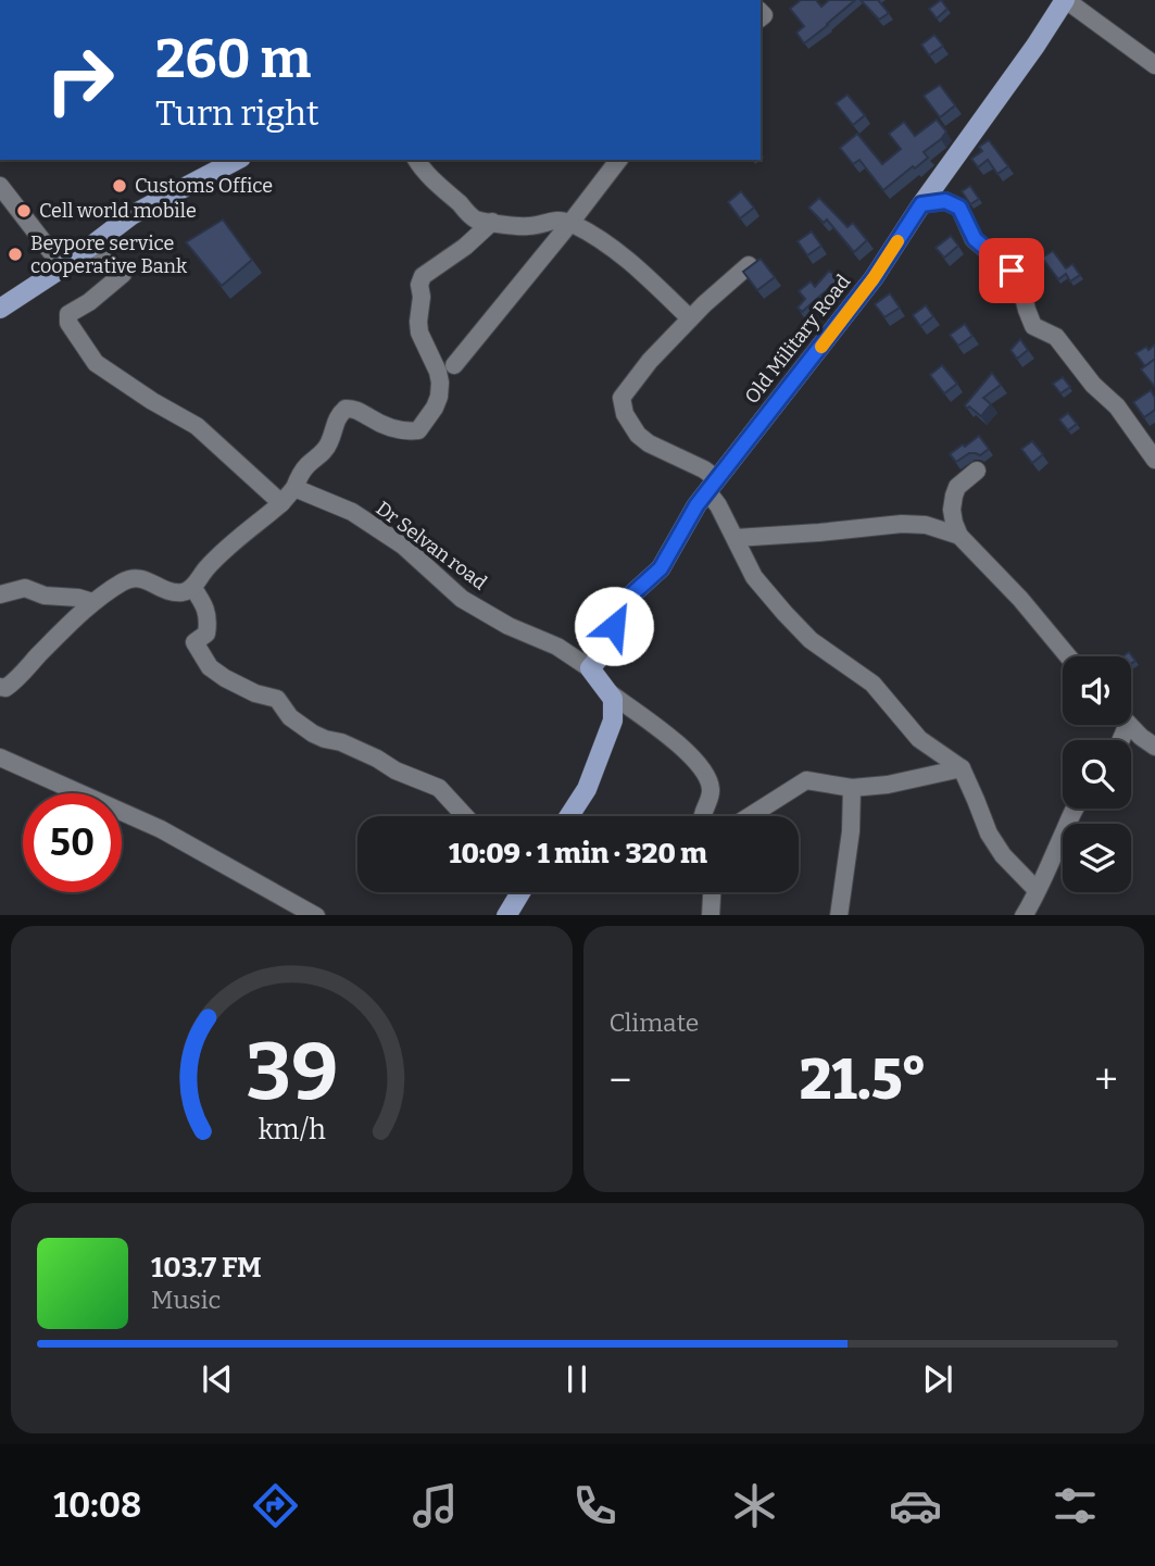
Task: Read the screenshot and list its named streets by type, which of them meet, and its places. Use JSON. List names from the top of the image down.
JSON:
{
  "streets": {
    "main road": ["Old Military Road"],
    "street": ["Dr Selvan road"]
  },
  "crossings": [
    ["Old Military Road", "Dr Selvan road"]
  ],
  "places": ["Customs Office", "Cell world mobile", "Beypore service cooperative Bank"],
  "page": {
    "turn": ["260 m", "Turn right"],
    "limit": "50",
    "trip": "10:09 · 1 min · 320 m",
    "tile": "Climate",
    "heat": ["−", "21.5°", "+"],
    "song": ["103.7 FM", "Music"],
    "tabs": "10:08",
    "gauge": ["39", "km/h"]
  }
}
